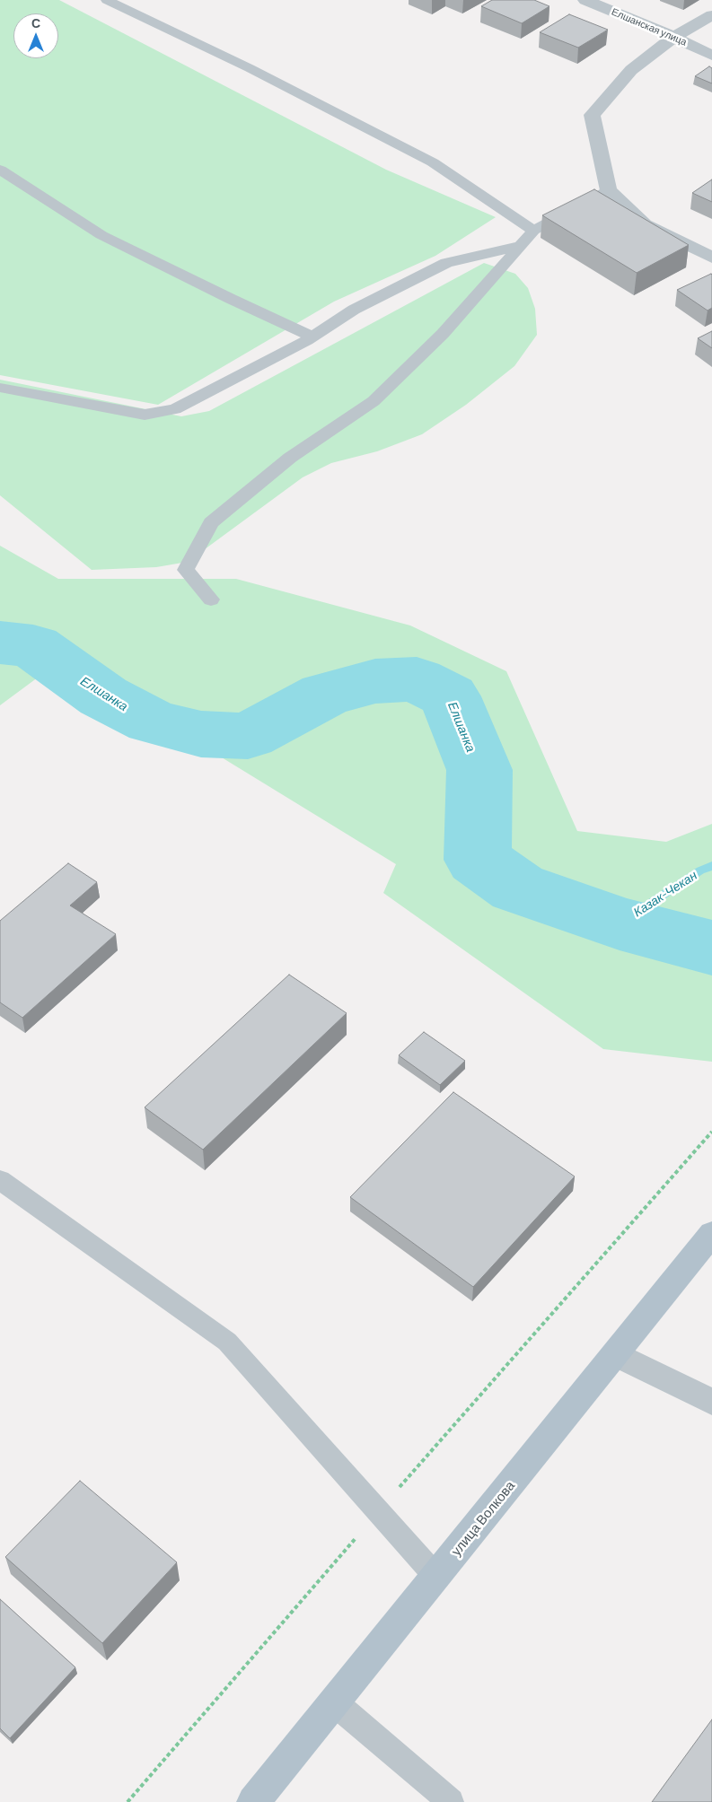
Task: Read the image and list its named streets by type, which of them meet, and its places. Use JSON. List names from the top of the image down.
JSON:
{
  "streets": {
    "main road": ["улица Волкова"],
    "street": ["Елшанская улица"]
  },
  "water": ["Елшанка", "Казак-Чекан"],
  "north": "top"
}
